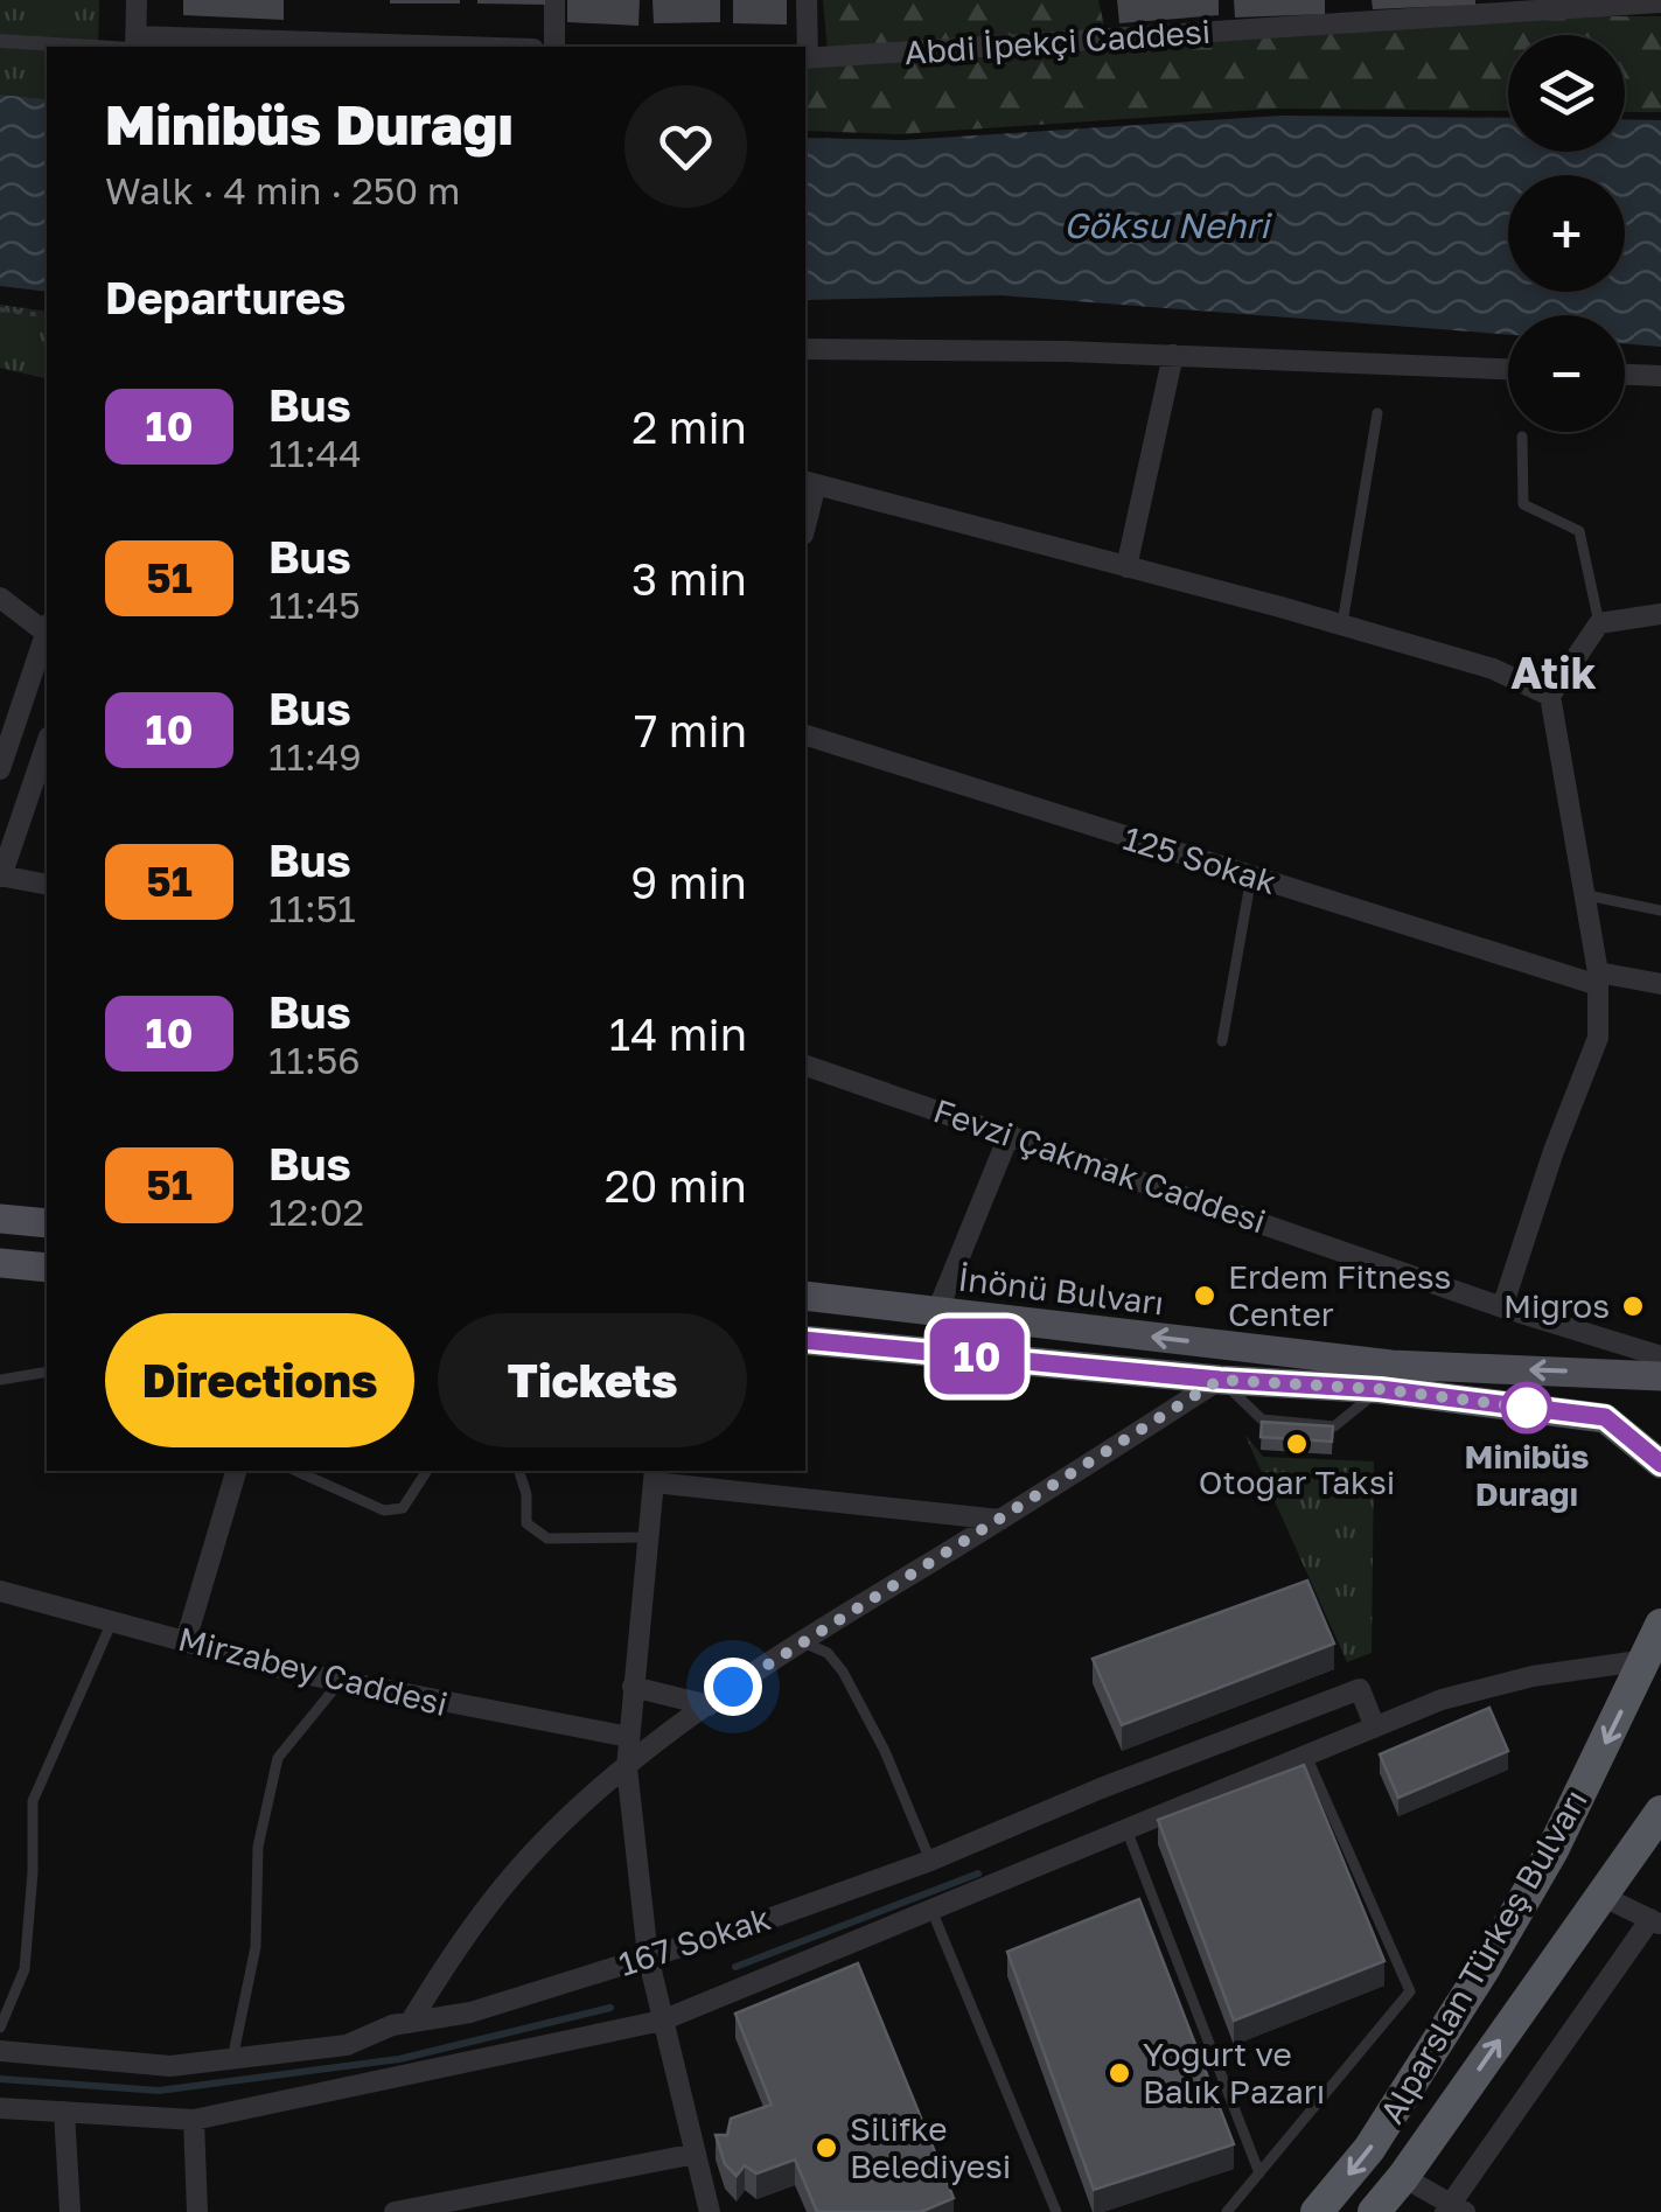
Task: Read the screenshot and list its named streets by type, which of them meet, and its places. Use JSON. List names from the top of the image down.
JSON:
{
  "streets": {
    "highway": ["Alparslan Türkeş Bulvarı"],
    "main road": ["İnönü Bulvarı"],
    "street": [
      "Abdi İpekçi Caddesi",
      "125 Sokak",
      "Fevzi Çakmak Caddesi",
      "Mirzabey Caddesi",
      "167 Sokak"
    ]
  },
  "districts": ["Atik"],
  "water": ["Göksu Nehri"],
  "places": [
    "Erdem Fitness Center",
    "Migros",
    "Minibüs Durağı",
    "Otogar Taksi",
    "Yoğurt ve Balık Pazarı",
    "Silifke Belediyesi"
  ],
  "lines": ["bus line 10"],
  "page": {
    "on_map": "10",
    "map_buttons": ["+", "−"],
    "heading": [
      ["Minibüs Durağı", "Walk · 4 min · 250 m"],
      "Departures"
    ],
    "list": [
      {
        "mark": "10",
        "name": "Bus",
        "note": "11:44",
        "value": "2 min"
      },
      {
        "mark": "51",
        "name": "Bus",
        "note": "11:45",
        "value": "3 min"
      },
      {
        "mark": "10",
        "name": "Bus",
        "note": "11:49",
        "value": "7 min"
      },
      {
        "mark": "51",
        "name": "Bus",
        "note": "11:51",
        "value": "9 min"
      },
      {
        "mark": "10",
        "name": "Bus",
        "note": "11:56",
        "value": "14 min"
      },
      {
        "mark": "51",
        "name": "Bus",
        "note": "12:02",
        "value": "20 min"
      }
    ],
    "buttons": ["Directions", "Tickets"]
  }
}
